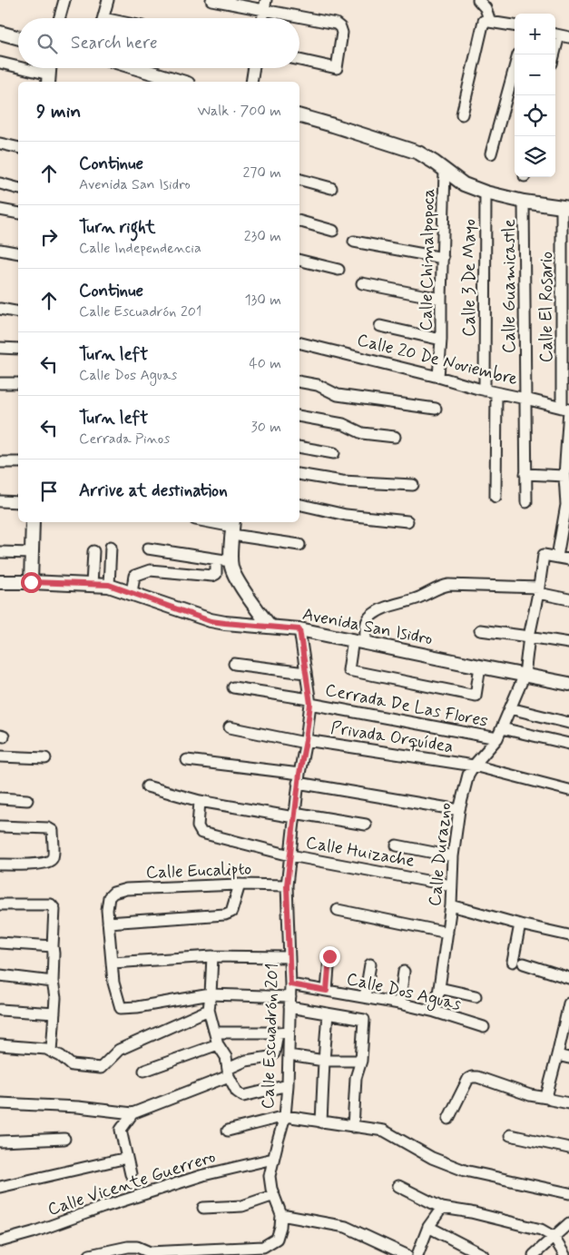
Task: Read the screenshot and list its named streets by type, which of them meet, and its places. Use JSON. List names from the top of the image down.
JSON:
{
  "streets": {
    "main road": ["Avenida San Isidro"],
    "street": [
      "Calle Chimalpopoca",
      "Calle 3 De Mayo",
      "Calle Guamicastle",
      "Calle El Rosario",
      "Calle 20 De Noviembre",
      "Cerrada De Las Flores",
      "Privada Orquídea",
      "Calle Huizache",
      "Calle Durazno",
      "Calle Eucalipto",
      "Calle Dos Aguas",
      "Calle Escuadrón 201",
      "Calle Vicente Guerrero"
    ]
  },
  "crossings": [
    ["Calle Chimalpopoca", "Calle 20 De Noviembre"],
    ["Calle 3 De Mayo", "Calle 20 De Noviembre"],
    ["Calle Guamicastle", "Calle 20 De Noviembre"],
    ["Calle El Rosario", "Calle 20 De Noviembre"],
    ["Calle El Rosario", "Calle Durazno"],
    ["Avenida San Isidro", "Calle Durazno"],
    ["Avenida San Isidro", "Calle Escuadrón 201"],
    ["Cerrada De Las Flores", "Calle Durazno"],
    ["Cerrada De Las Flores", "Calle Escuadrón 201"],
    ["Privada Orquídea", "Calle Durazno"],
    ["Privada Orquídea", "Calle Escuadrón 201"],
    ["Calle Huizache", "Calle Durazno"],
    ["Calle Huizache", "Calle Escuadrón 201"],
    ["Calle Durazno", "Calle Dos Aguas"],
    ["Calle Eucalipto", "Calle Escuadrón 201"],
    ["Calle Dos Aguas", "Calle Escuadrón 201"],
    ["Calle Escuadrón 201", "Calle Vicente Guerrero"]
  ],
  "page": {
    "map_buttons": ["+", "−"],
    "search": "Search here",
    "heading": ["9 min", "Walk · 700 m"],
    "list": [
      ["Continue", "Avenida San Isidro", "270 m"],
      ["Turn right", "Calle Independencia", "230 m"],
      ["Continue", "Calle Escuadrón 201", "130 m"],
      ["Turn left", "Calle Dos Aguas", "40 m"],
      ["Turn left", "Cerrada Pinos", "30 m"],
      "Arrive at destination"
    ]
  }
}
